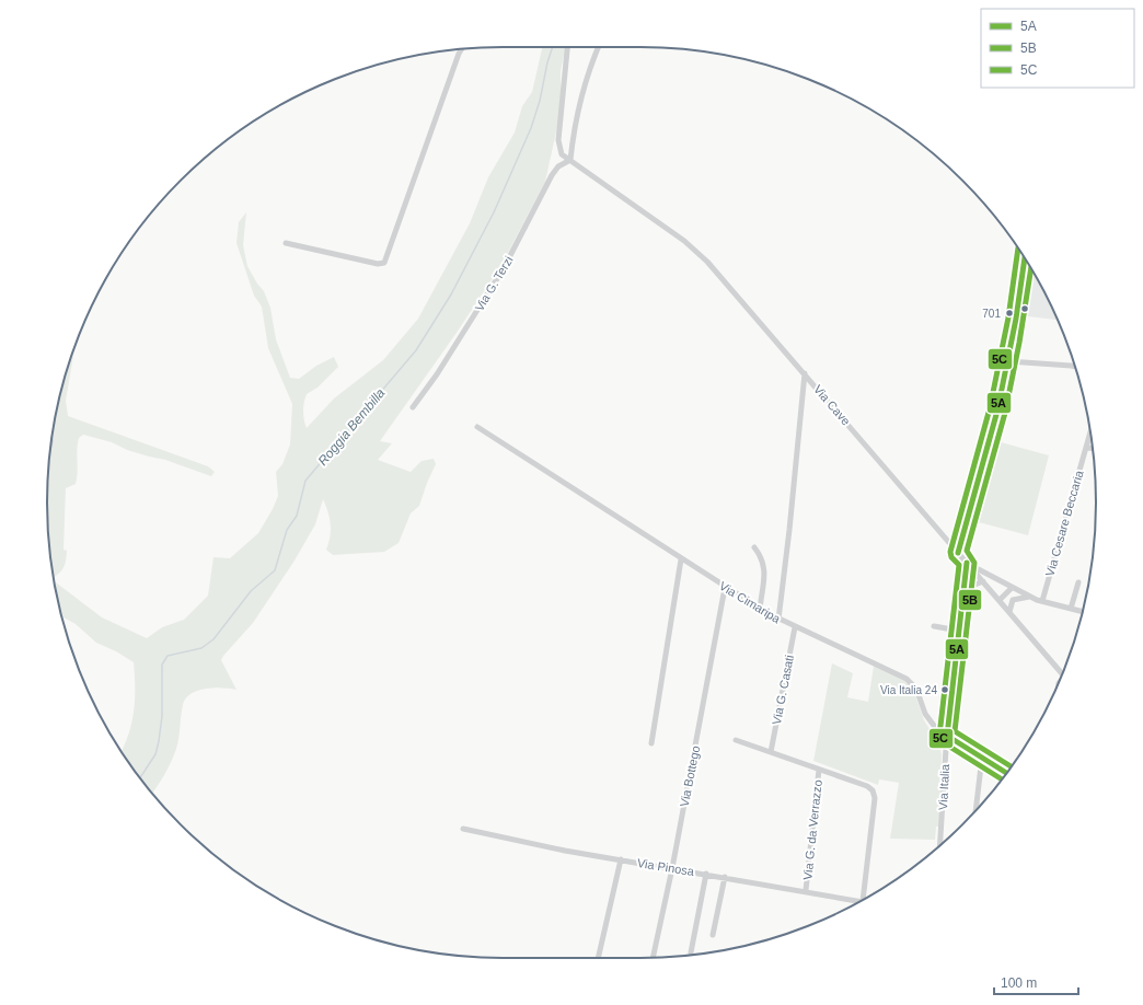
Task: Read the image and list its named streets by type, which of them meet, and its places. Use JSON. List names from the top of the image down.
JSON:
{
  "streets": {
    "street": [
      "Via G. Terzi",
      "Via Cave",
      "Via Cesare Beccaria",
      "Via Cimaripa",
      "Via G. Casati",
      "Via Bottego",
      "Via Italia",
      "Via G. da Verrazzo",
      "Via Pinosa"
    ]
  },
  "crossings": [
    ["Via G. Terzi", "Via Cave"],
    ["Via Cave", "Via Italia"],
    ["Via Cimaripa", "Via G. Casati"],
    ["Via Cimaripa", "Via Bottego"],
    ["Via Cimaripa", "Via Italia"],
    ["Via Bottego", "Via Pinosa"],
    ["Via G. da Verrazzo", "Via Pinosa"]
  ],
  "water": ["Roggia Bembilla"],
  "places": ["701", "Via Italia 24"],
  "lines": ["transit line 5C", "transit line 5A", "transit line 5B"],
  "legend": ["5A", "5B", "5C"],
  "scale_bar": "100 m"
}
